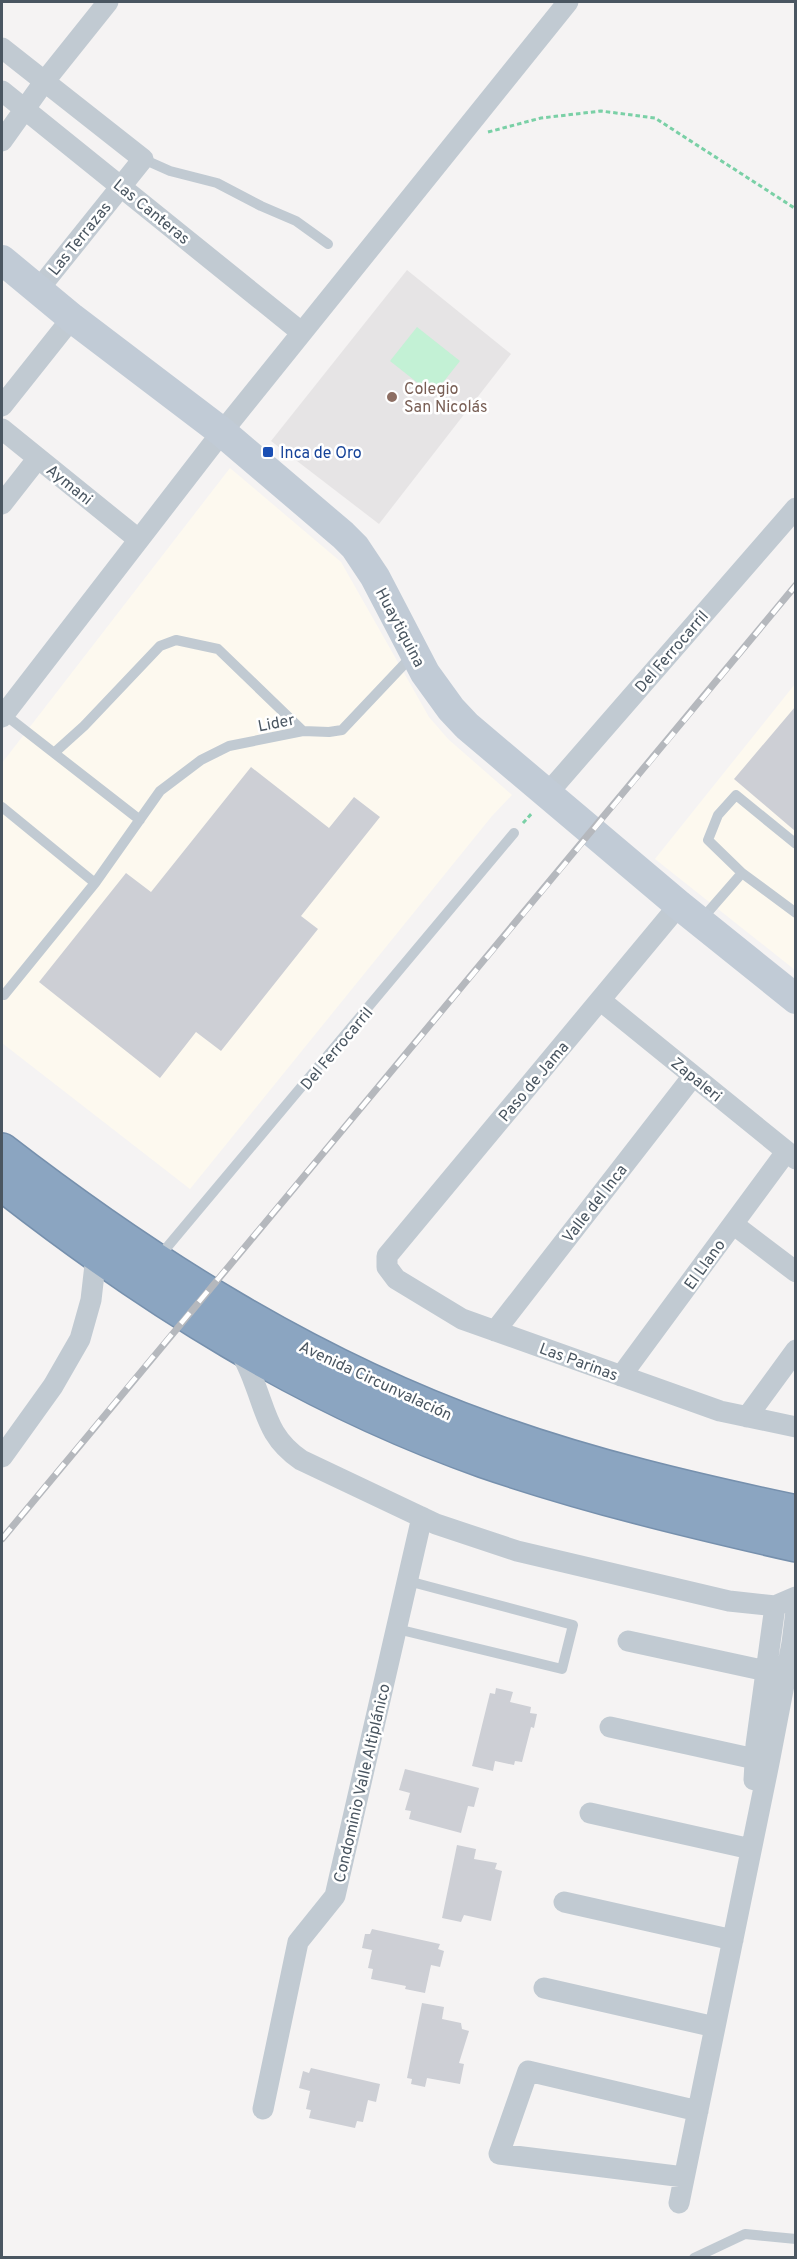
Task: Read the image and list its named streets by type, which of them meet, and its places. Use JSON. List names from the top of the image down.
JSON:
{
  "streets": {
    "highway": ["Avenida Circunvalación"],
    "street": [
      "Las Canteras",
      "Las Terrazas",
      "Aymani",
      "Huaytiquina",
      "Del Ferrocarril",
      "Zapaleri",
      "Paso de Jama",
      "Valle del Inca",
      "El Llano",
      "Las Parinas",
      "Condominio Valle Altiplánico"
    ],
    "lane": ["Lider"]
  },
  "crossings": [
    ["Las Canteras", "Las Terrazas"],
    ["Las Terrazas", "Huaytiquina"],
    ["Huaytiquina", "Del Ferrocarril"],
    ["Huaytiquina", "Lider"],
    ["Huaytiquina", "Paso de Jama"],
    ["Del Ferrocarril", "Avenida Circunvalación"],
    ["Zapaleri", "Paso de Jama"],
    ["Zapaleri", "Valle del Inca"],
    ["Zapaleri", "El Llano"],
    ["Paso de Jama", "Las Parinas"],
    ["Valle del Inca", "Las Parinas"],
    ["El Llano", "Las Parinas"]
  ],
  "places": {
    "other": ["Colegio San Nicolás"],
    "transit": ["Inca de Oro"]
  }
}
